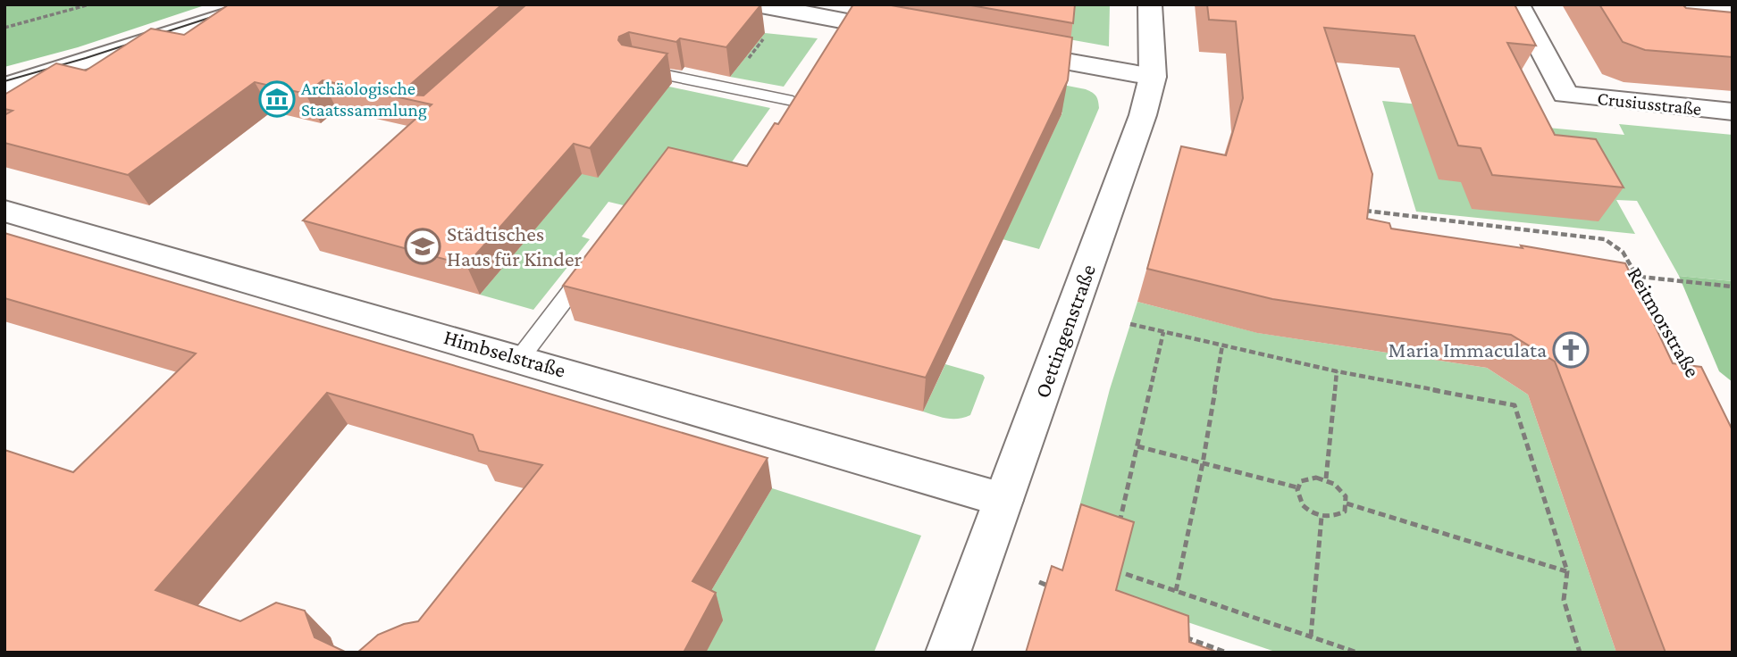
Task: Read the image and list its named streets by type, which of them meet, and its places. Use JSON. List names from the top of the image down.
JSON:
{
  "streets": {
    "street": ["Crusiusstraße", "Oettingenstraße", "Himbselstraße"],
    "path": ["Reitmorstraße"]
  },
  "crossings": [
    ["Oettingenstraße", "Himbselstraße"]
  ],
  "places": {
    "museum": ["Archäologische Staatssammlung"],
    "school or university": ["Städtisches Haus für Kinder"],
    "church": ["Maria Immaculata"]
  }
}
